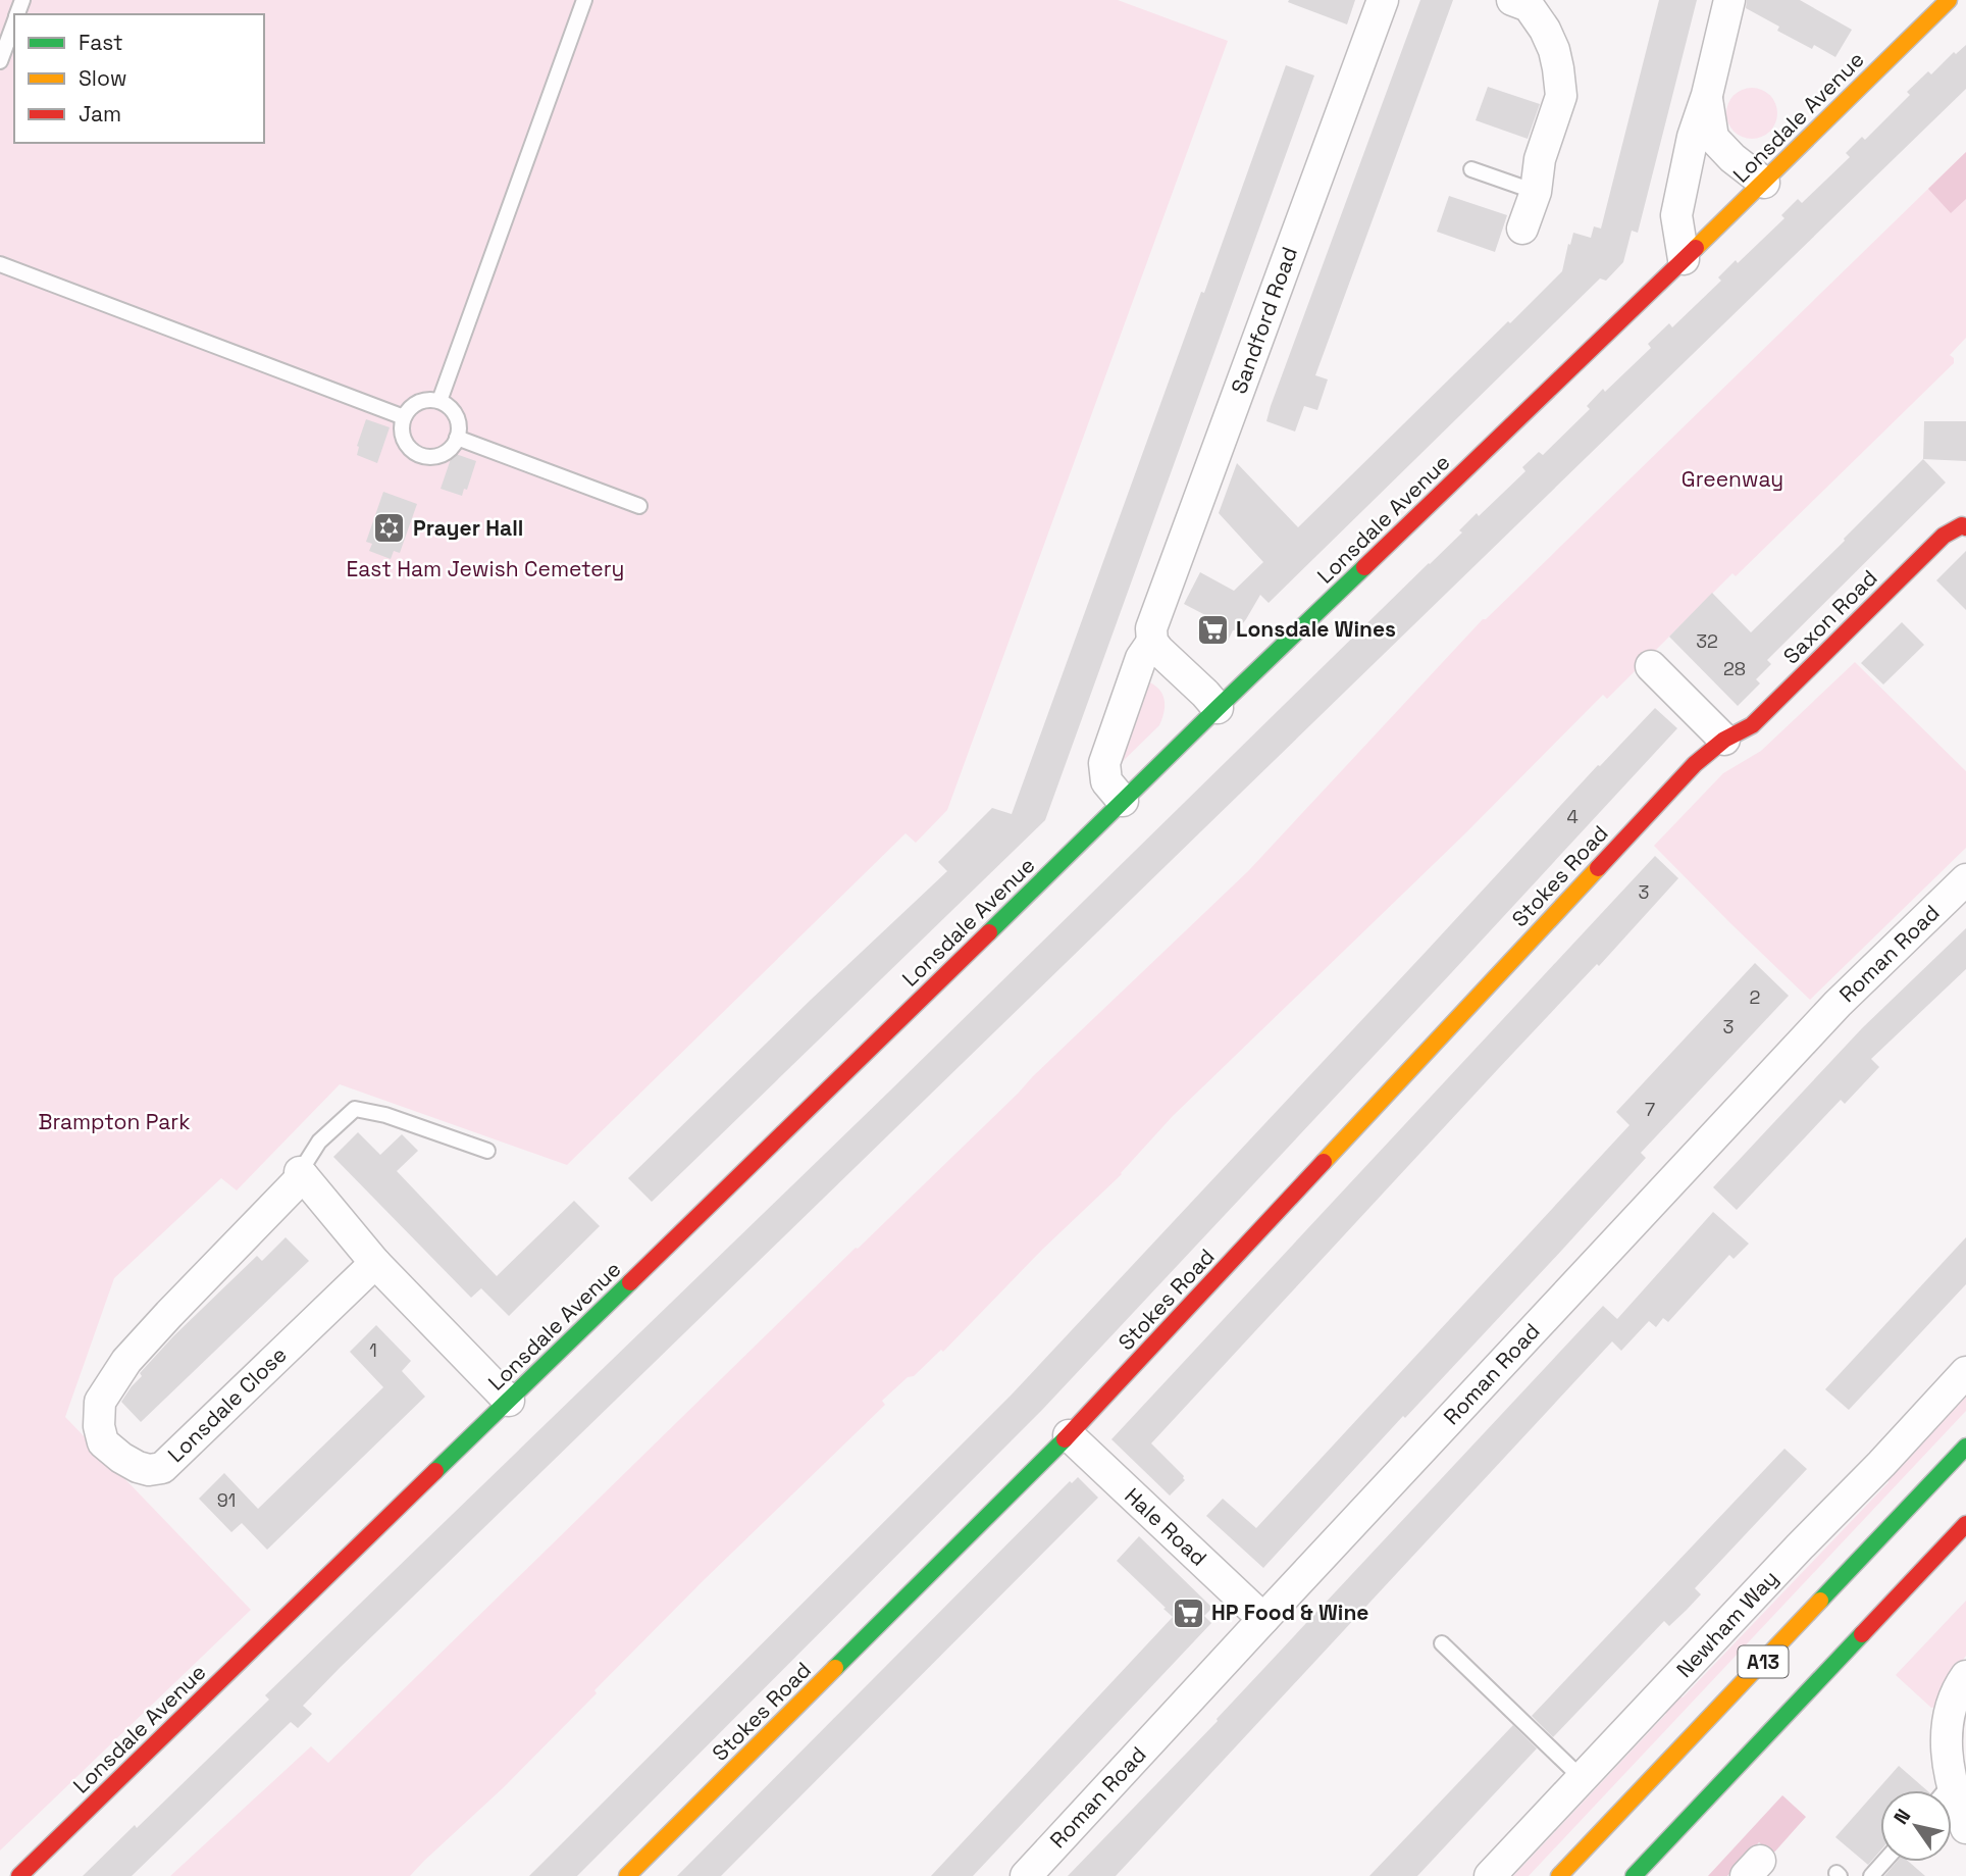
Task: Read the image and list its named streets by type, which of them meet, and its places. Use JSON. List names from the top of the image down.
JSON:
{
  "streets": {
    "main road": [
      "Lonsdale Avenue",
      "Saxon Road",
      "Stokes Road",
      "A13"
    ],
    "street": [
      "Sandford Road",
      "Roman Road",
      "Lonsdale Close",
      "Hale Road",
      "Newham Way"
    ]
  },
  "crossings": [
    ["Lonsdale Avenue", "Sandford Road"],
    ["Saxon Road", "Stokes Road"],
    ["Stokes Road", "Hale Road"],
    ["Roman Road", "Hale Road"]
  ],
  "parks": ["Greenway", "East Ham Jewish Cemetery", "Brampton Park"],
  "places": {
    "synagogue": ["Prayer Hall"],
    "supermarket": ["Lonsdale Wines", "HP Food & Wine"]
  },
  "house_numbers": [
    "32",
    "28",
    "4",
    "3",
    "2",
    "3",
    "7",
    "1",
    "91"
  ],
  "legend": ["Fast", "Slow", "Jam"],
  "north": "top left"
}
